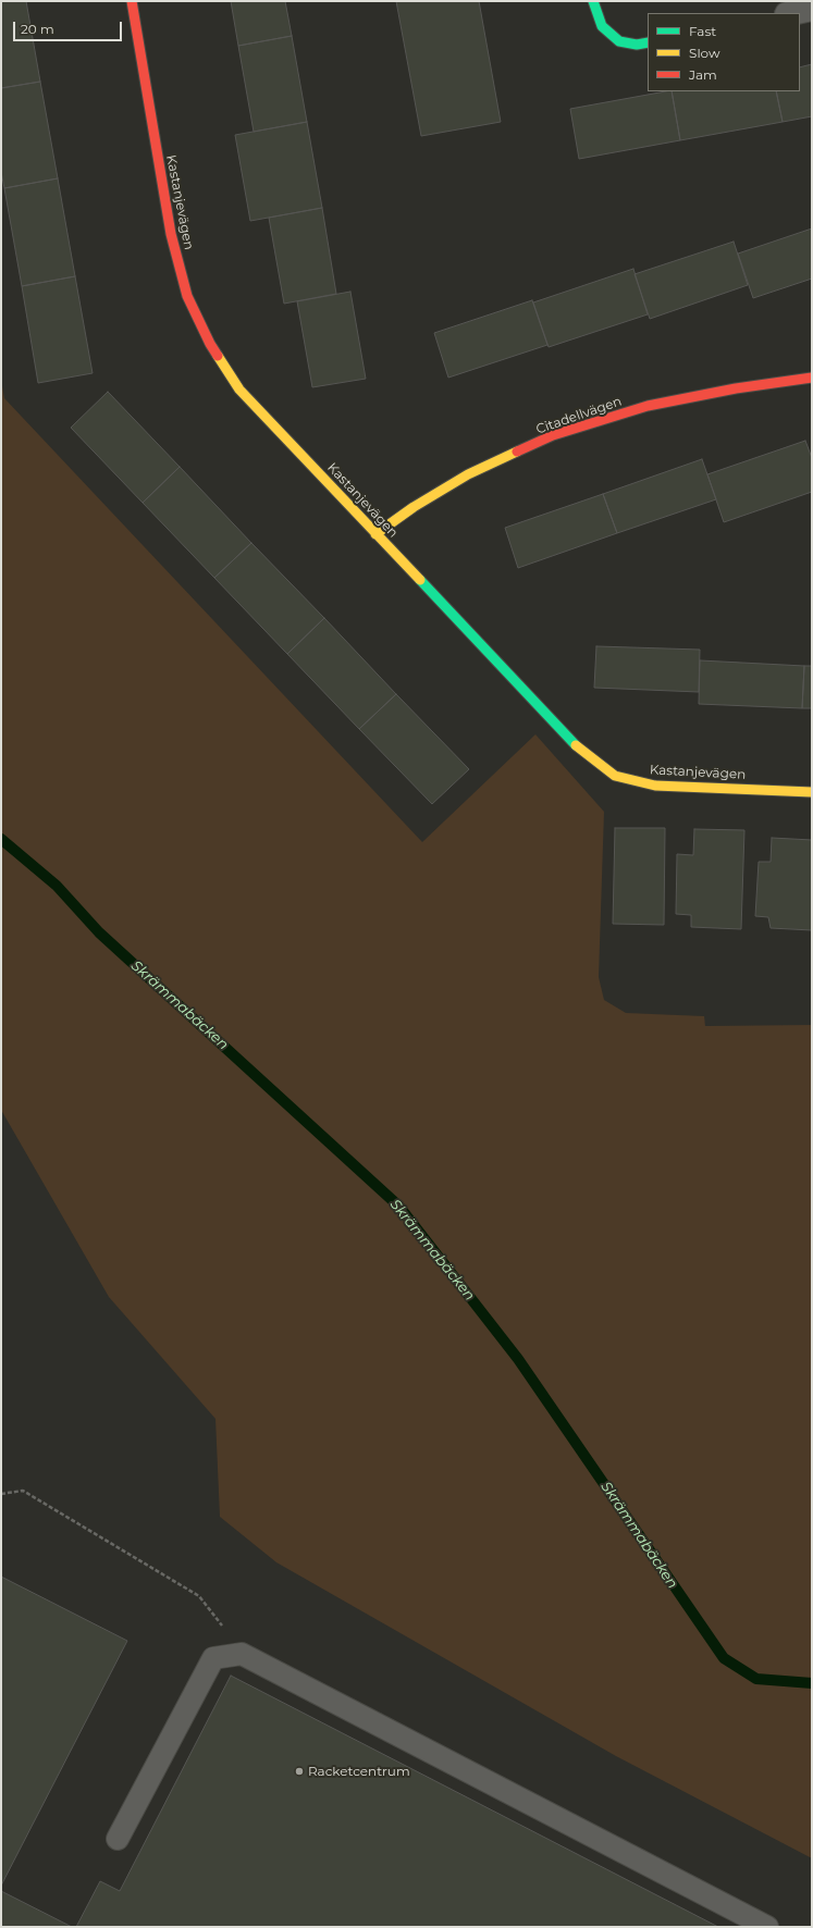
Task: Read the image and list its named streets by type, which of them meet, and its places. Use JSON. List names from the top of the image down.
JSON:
{
  "streets": {
    "street": ["Kastanjevägen", "Citadellvägen"]
  },
  "crossings": [
    ["Kastanjevägen", "Citadellvägen"]
  ],
  "water": ["Skrämmabäcken"],
  "places": ["Racketcentrum"],
  "legend": ["Fast", "Slow", "Jam"],
  "scale_bar": "20 m"
}
